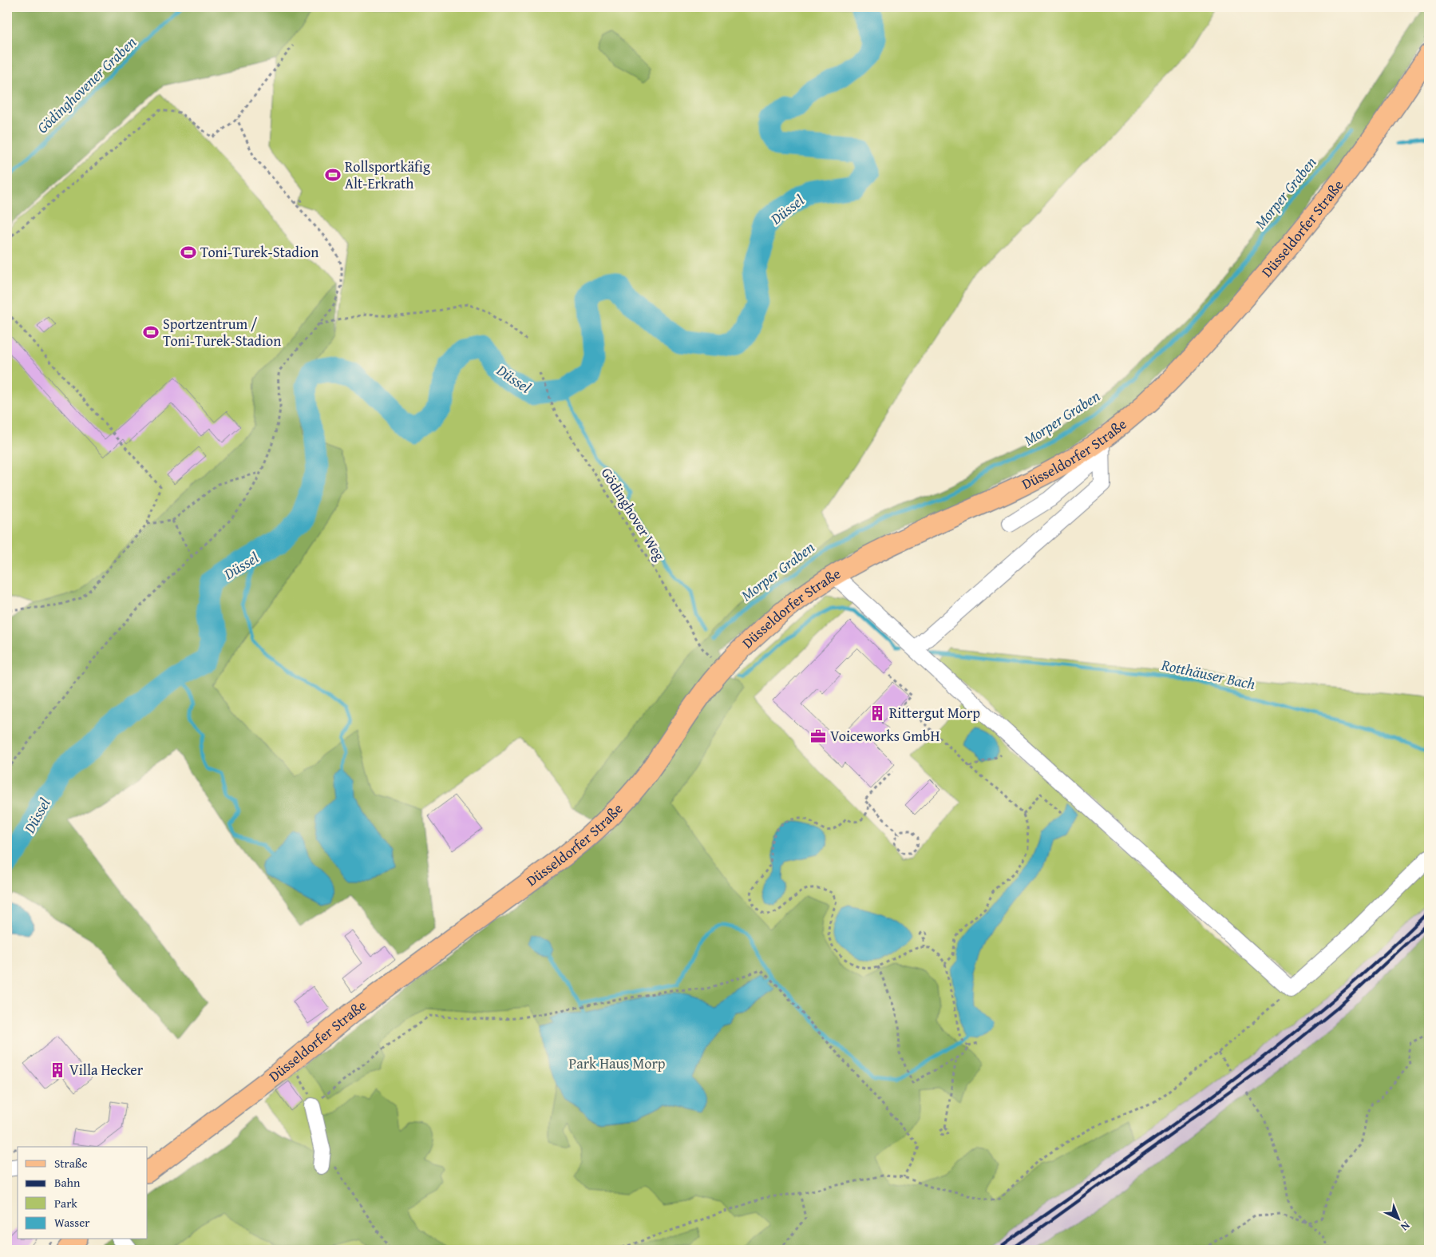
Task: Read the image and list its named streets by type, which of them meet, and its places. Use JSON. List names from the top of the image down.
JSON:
{
  "streets": {
    "main road": ["Düsseldorfer Straße"],
    "path": ["Gödinghover Weg"]
  },
  "water": [
    "Gödinghovener Graben",
    "Morper Graben",
    "Düssel",
    "Rotthäuser Bach"
  ],
  "parks": ["Park Haus Morp"],
  "places": {
    "sports": ["Rollsportkäfig Alt-Erkrath", "Toni-Turek-Stadion", "Sportzentrum / Toni-Turek-Stadion"],
    "building": ["Rittergut Morp", "Villa Hecker"],
    "office": ["Voiceworks GmbH"]
  },
  "legend": [
    "Straße",
    "Bahn",
    "Park",
    "Wasser"
  ],
  "north": "bottom right"
}
